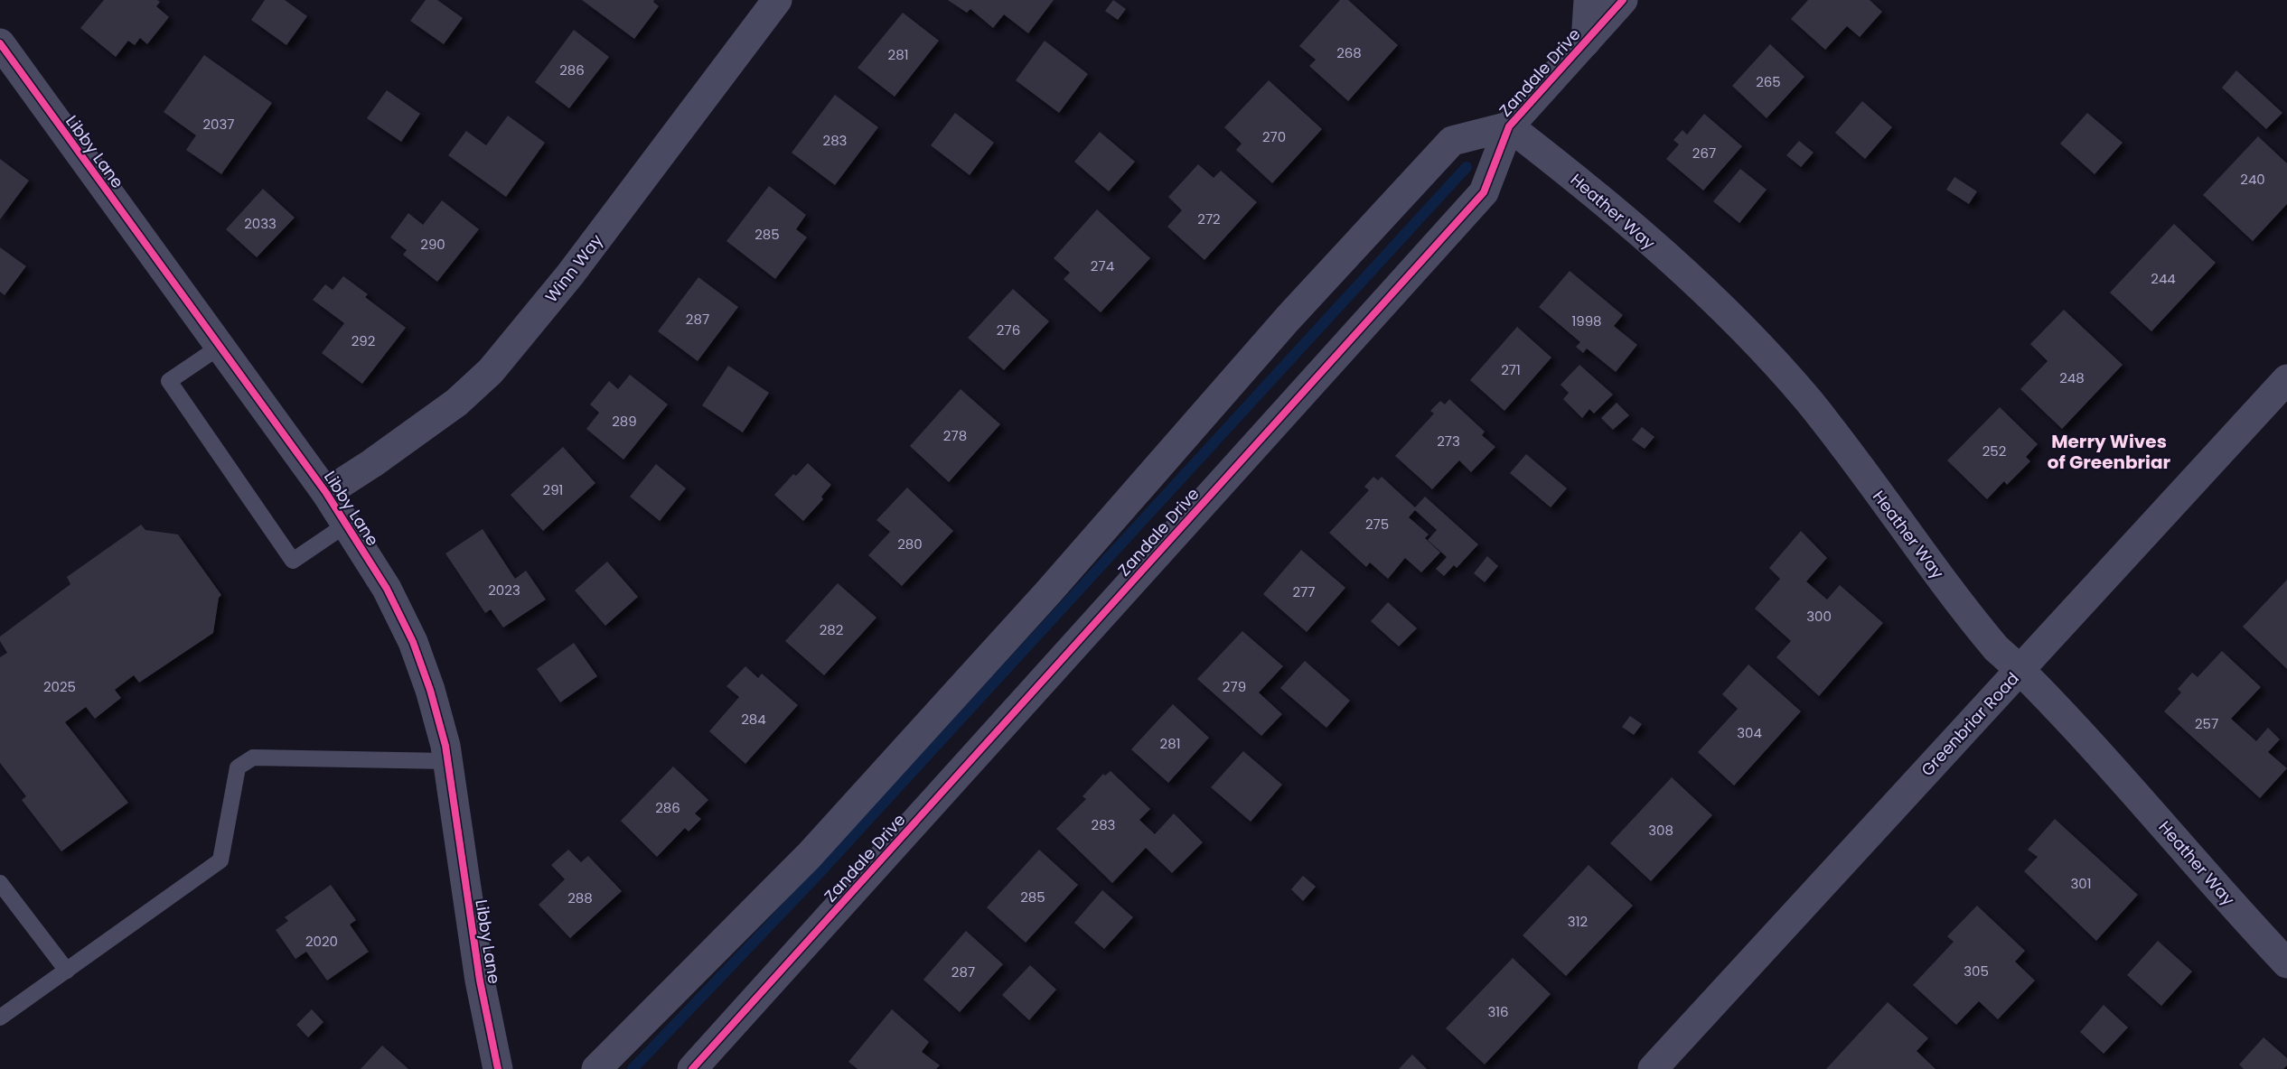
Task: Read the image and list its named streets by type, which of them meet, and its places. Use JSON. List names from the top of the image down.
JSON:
{
  "streets": {
    "street": [
      "Zandale Drive",
      "Libby Lane",
      "Heather Way",
      "Winn Way",
      "Greenbriar Road"
    ]
  },
  "crossings": [
    ["Zandale Drive", "Heather Way"],
    ["Libby Lane", "Winn Way"],
    ["Heather Way", "Greenbriar Road"]
  ],
  "districts": ["Merry Wives of Greenbriar"],
  "house_numbers": [
    "268",
    "281",
    "286",
    "265",
    "2037",
    "270",
    "283",
    "267",
    "240",
    "272",
    "2033",
    "285",
    "290",
    "274",
    "244",
    "287",
    "1998",
    "276",
    "292",
    "271",
    "248",
    "289",
    "278",
    "273",
    "252",
    "291",
    "275",
    "280",
    "2023",
    "277",
    "300",
    "282",
    "2025",
    "279",
    "284",
    "257",
    "304",
    "281",
    "286",
    "283",
    "308",
    "301",
    "285",
    "288",
    "312",
    "2020",
    "305",
    "287",
    "316"
  ]
}
